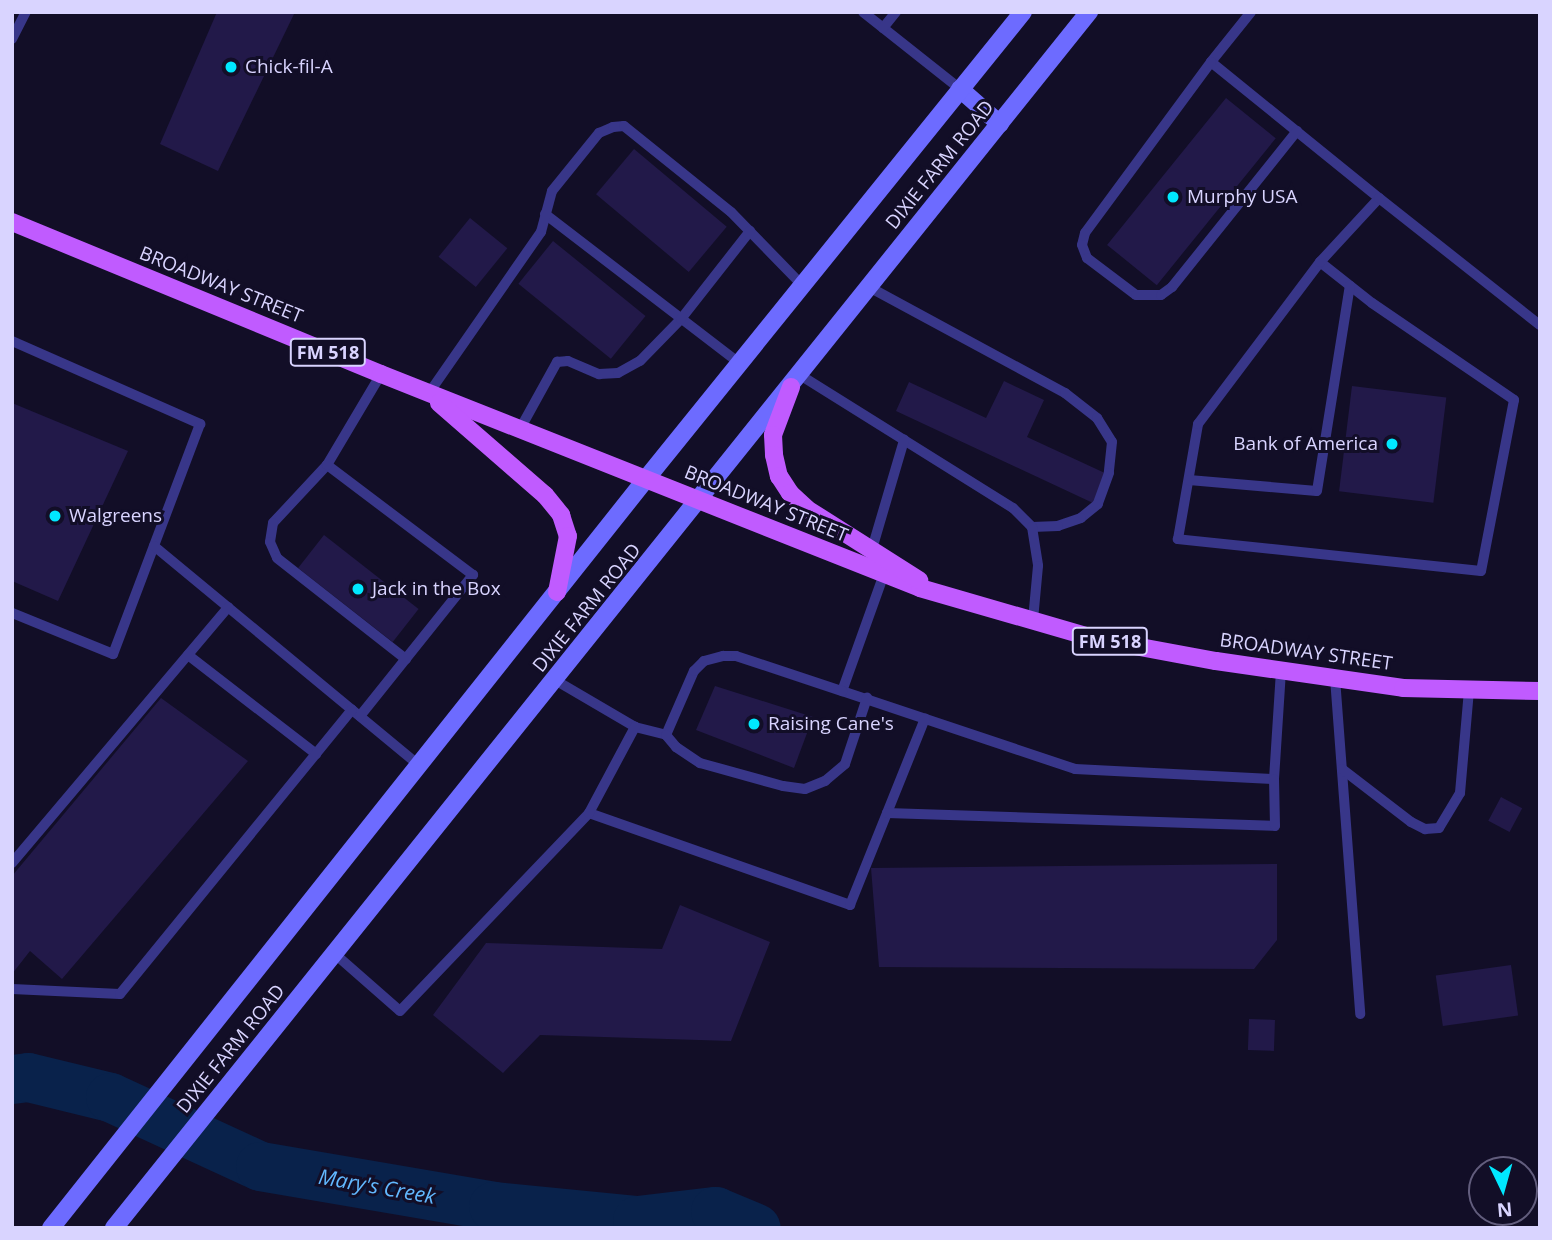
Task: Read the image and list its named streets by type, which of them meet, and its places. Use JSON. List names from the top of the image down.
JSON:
{
  "streets": {
    "main road": ["DIXIE FARM ROAD", "BROADWAY STREET", "FM 518"]
  },
  "crossings": [
    ["DIXIE FARM ROAD", "BROADWAY STREET"]
  ],
  "water": ["Mary's Creek"],
  "places": [
    "Chick-fil-A",
    "Murphy USA",
    "Bank of America",
    "Walgreens",
    "Jack in the Box",
    "Raising Cane's"
  ],
  "north": "bottom"
}
